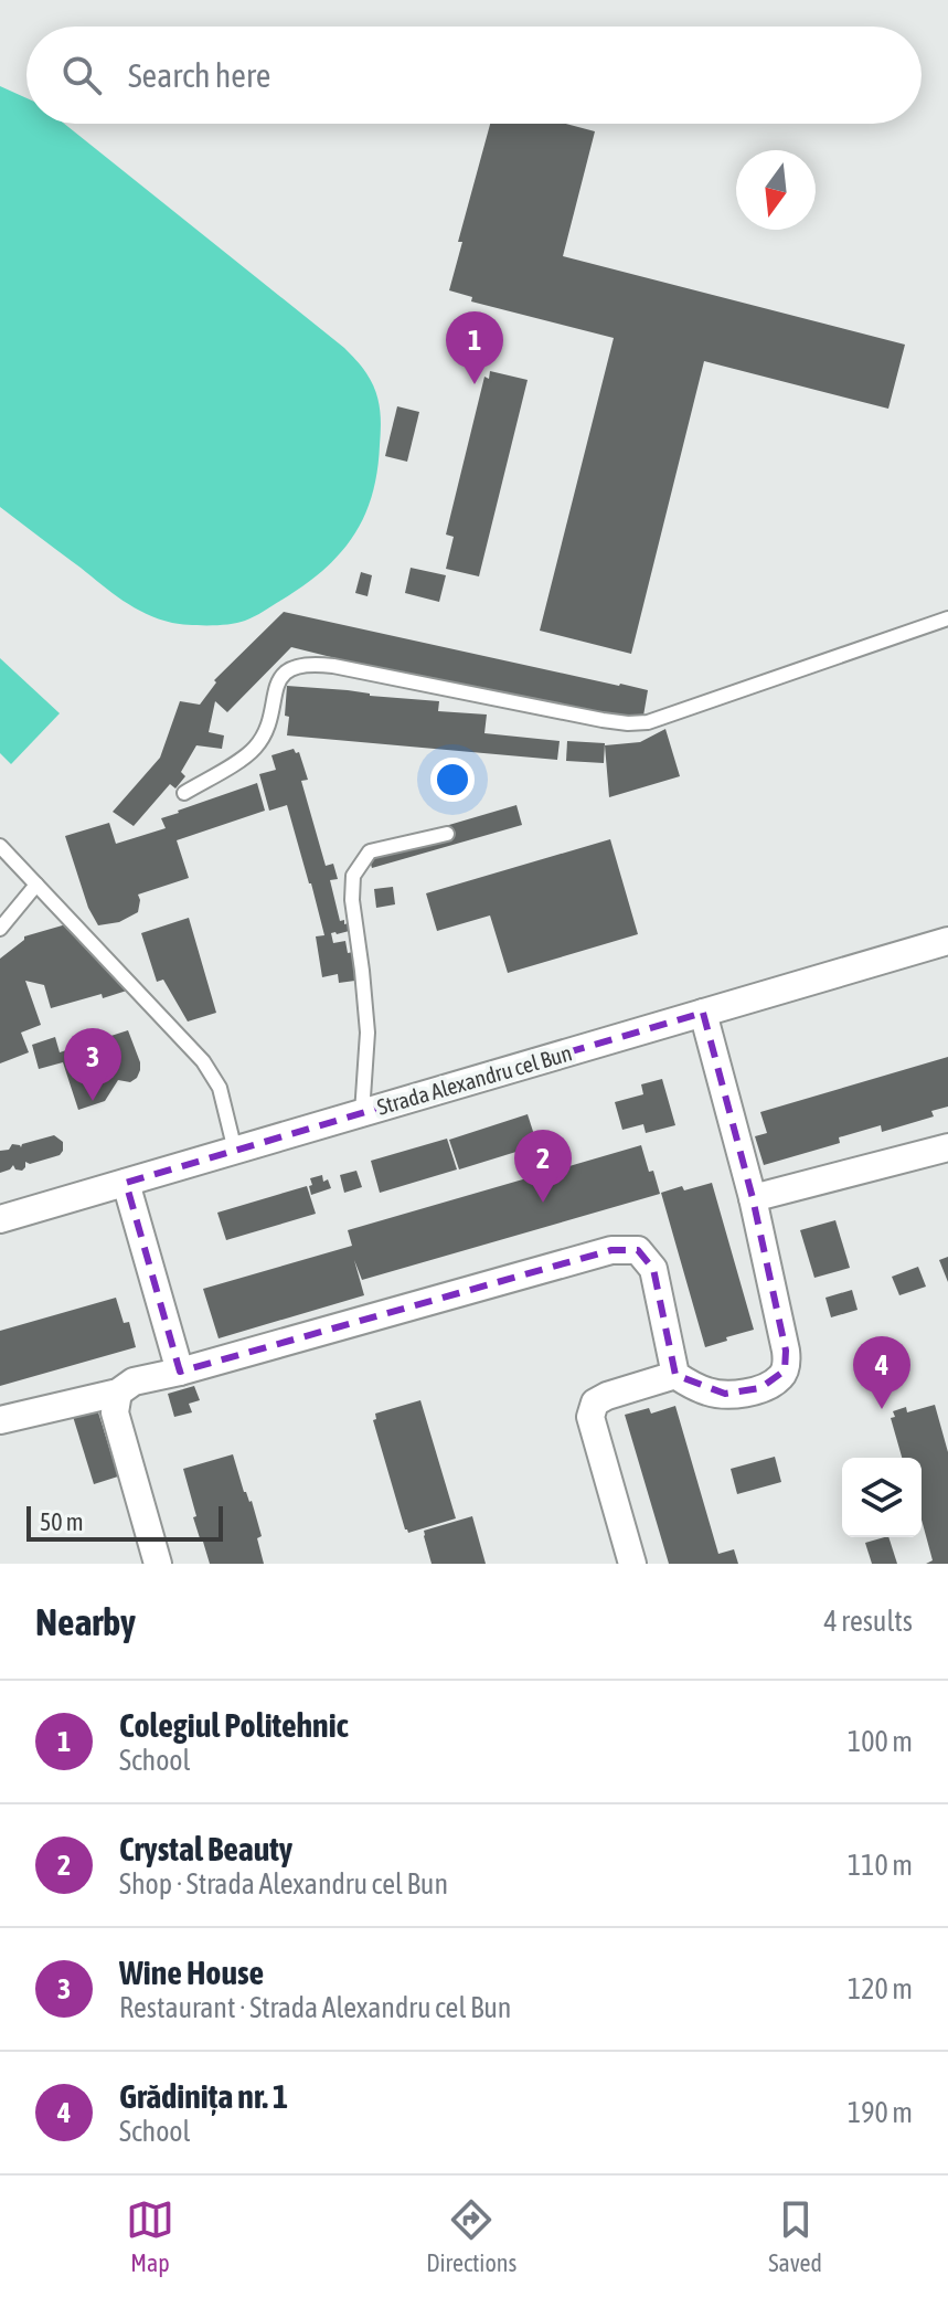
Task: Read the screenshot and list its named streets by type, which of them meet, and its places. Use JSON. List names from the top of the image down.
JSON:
{
  "streets": {
    "street": ["Strada Alexandru cel Bun"]
  },
  "scale_bar": "50 m",
  "north": "bottom",
  "page": {
    "search": "Search here",
    "pins": [
      "1",
      "3",
      "2",
      "4"
    ],
    "scale": "50 m",
    "heading": ["Nearby", "4 results"],
    "list": [
      {
        "mark": "1",
        "name": "Colegiul Politehnic",
        "note": "School",
        "value": "100 m"
      },
      {
        "mark": "2",
        "name": "Crystal Beauty",
        "note": "Shop · Strada Alexandru cel Bun",
        "value": "110 m"
      },
      {
        "mark": "3",
        "name": "Wine House",
        "note": "Restaurant · Strada Alexandru cel Bun",
        "value": "120 m"
      },
      {
        "mark": "4",
        "name": "Grădinița nr. 1",
        "note": "School",
        "value": "190 m"
      }
    ],
    "nav": ["Map", "Directions", "Saved"]
  }
}
